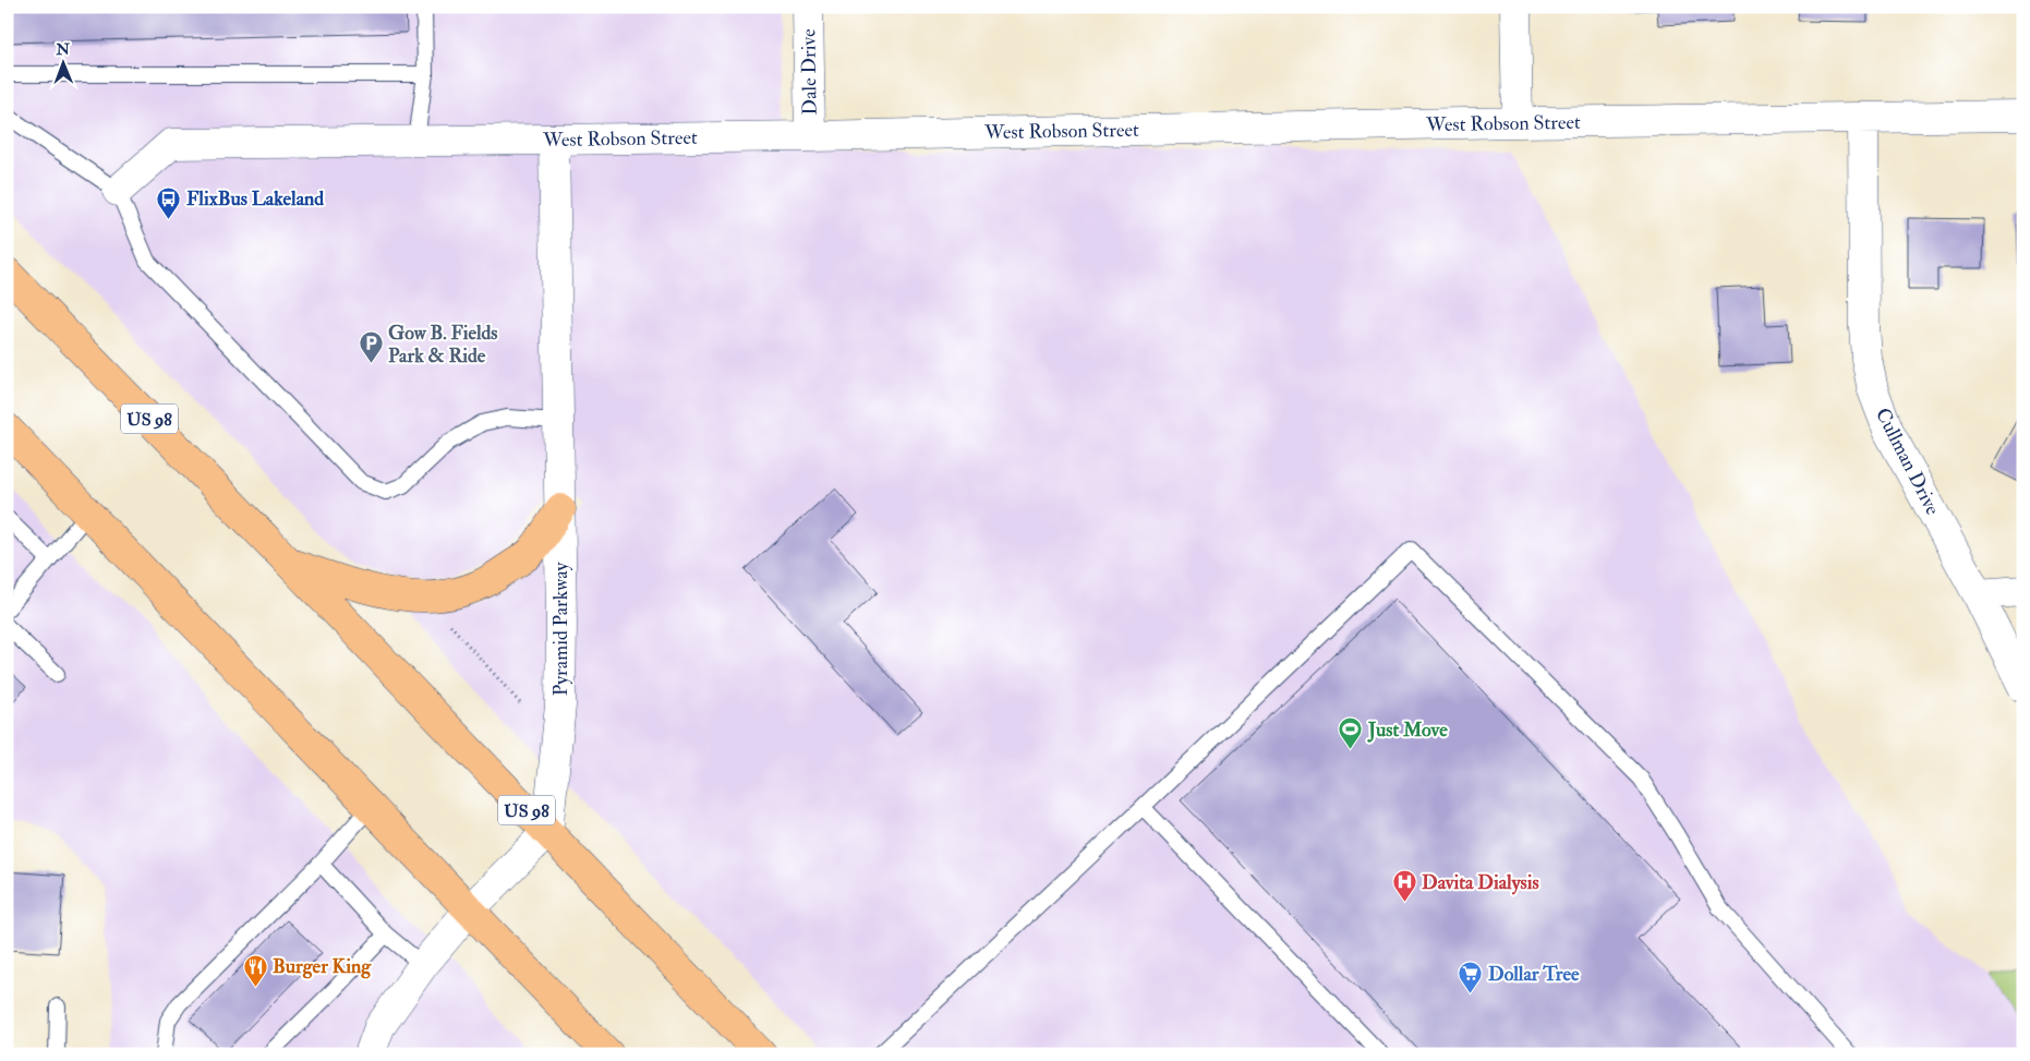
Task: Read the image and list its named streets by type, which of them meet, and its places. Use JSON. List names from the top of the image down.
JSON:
{
  "streets": {
    "main road": ["US 98"],
    "street": [
      "Dale Drive",
      "West Robson Street",
      "Cullman Drive",
      "Pyramid Parkway"
    ]
  },
  "crossings": [
    ["Dale Drive", "West Robson Street"],
    ["West Robson Street", "Cullman Drive"],
    ["West Robson Street", "Pyramid Parkway"],
    ["US 98", "Pyramid Parkway"]
  ],
  "places": {
    "bus stop": ["FlixBus Lakeland"],
    "parking": ["Gow B. Fields Park & Ride"],
    "sports": ["Just Move"],
    "hospital": ["Davita Dialysis"],
    "restaurant": ["Burger King"],
    "supermarket": ["Dollar Tree"]
  },
  "north": "top"
}
